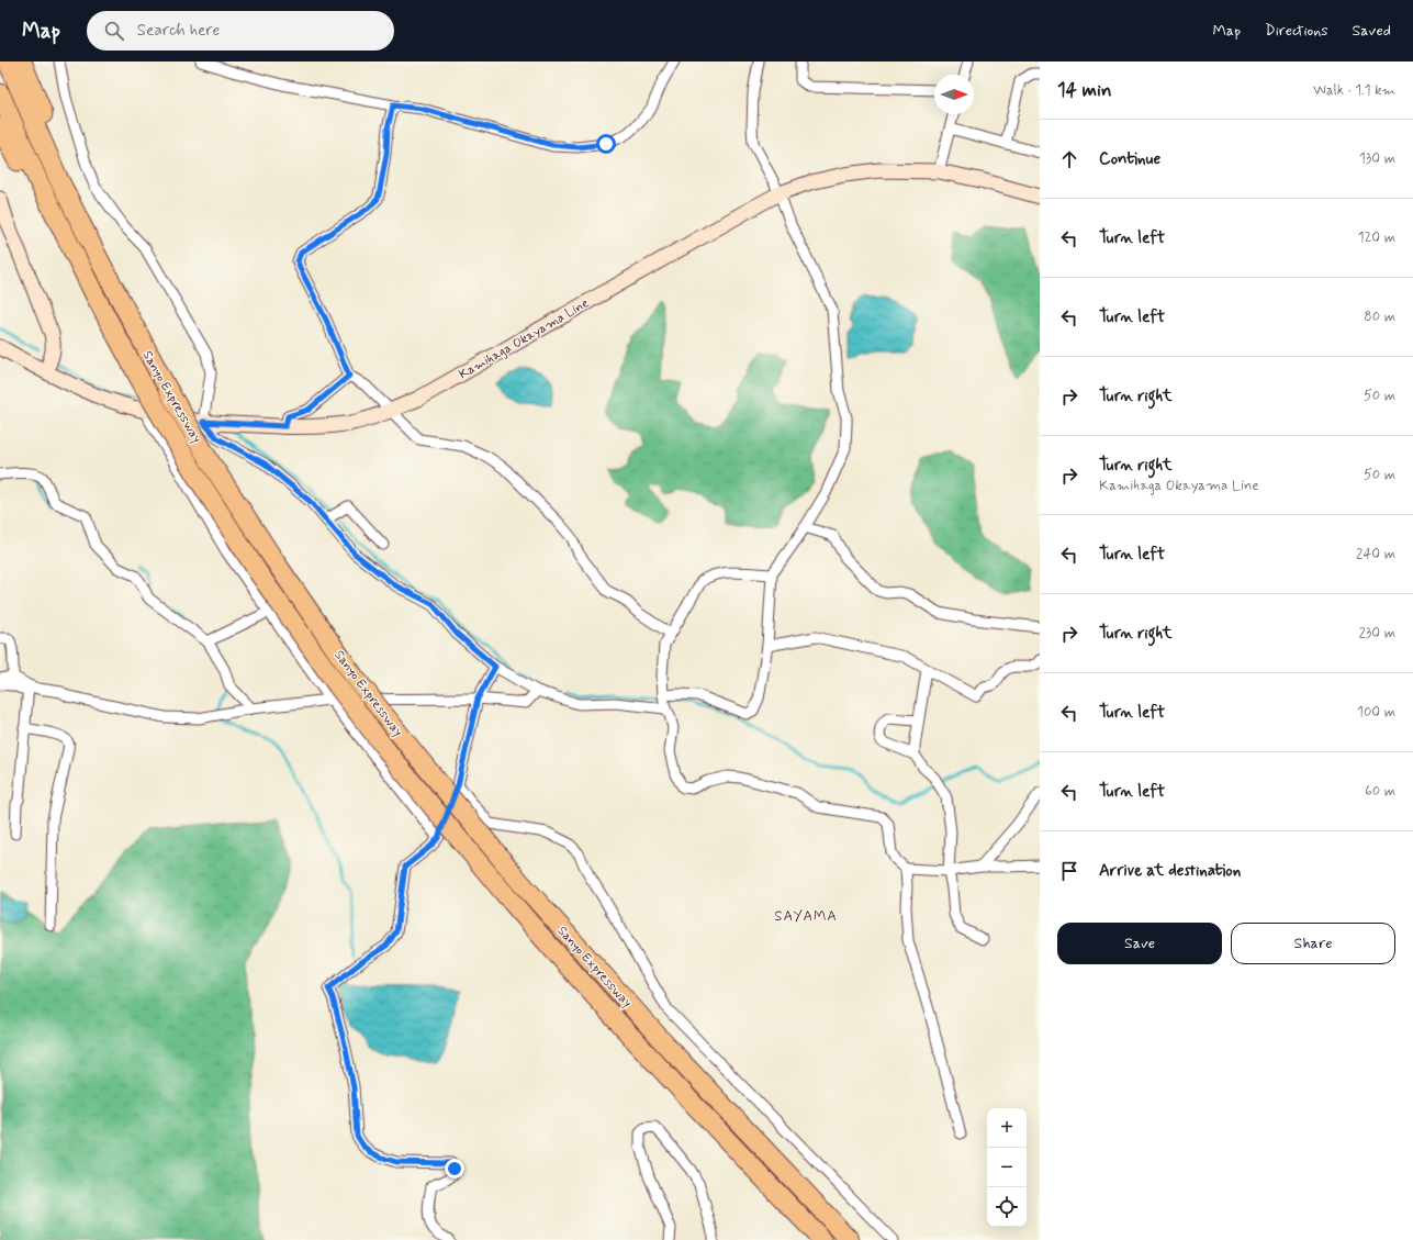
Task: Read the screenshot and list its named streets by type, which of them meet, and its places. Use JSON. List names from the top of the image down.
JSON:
{
  "streets": {
    "highway": ["Sanyo Expressway"],
    "main road": ["Kamihaga Okayama Line"]
  },
  "districts": ["SAYAMA"],
  "north": "right",
  "page": {
    "header": "Map",
    "search": "Search here",
    "nav": ["Map", "Directions", "Saved"],
    "heading": ["14 min", "Walk · 1.1 km"],
    "list": [
      ["Continue", "130 m"],
      ["Turn left", "120 m"],
      ["Turn left", "80 m"],
      ["Turn right", "50 m"],
      ["Turn right", "Kamihaga Okayama Line", "50 m"],
      ["Turn left", "240 m"],
      ["Turn right", "230 m"],
      ["Turn left", "100 m"],
      ["Turn left", "60 m"],
      "Arrive at destination"
    ],
    "buttons": ["Save", "Share"],
    "map_buttons": ["+", "−"]
  }
}
